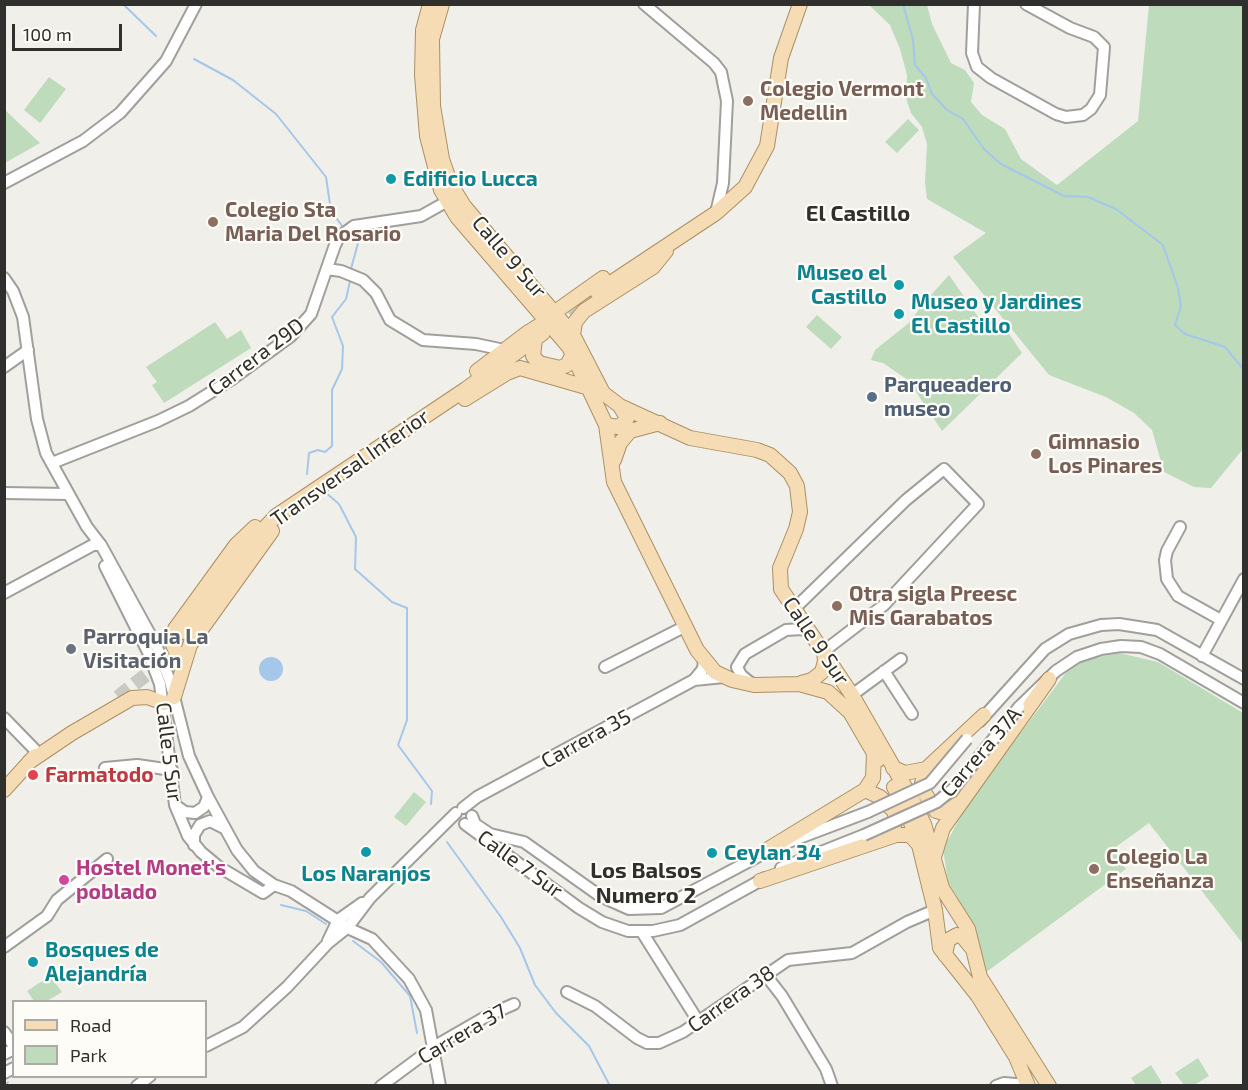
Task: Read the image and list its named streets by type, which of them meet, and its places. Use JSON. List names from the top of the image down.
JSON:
{
  "streets": {
    "main road": ["Calle 9 Sur", "Transversal Inferior"],
    "street": [
      "Carrera 29D",
      "Carrera 35",
      "Calle 5 Sur",
      "Carrera 37A",
      "Calle 7 Sur",
      "Carrera 38",
      "Carrera 37"
    ]
  },
  "crossings": [
    ["Calle 9 Sur", "Carrera 29D"],
    ["Calle 9 Sur", "Transversal Inferior"],
    ["Calle 9 Sur", "Carrera 35"],
    ["Calle 9 Sur", "Carrera 38"],
    ["Carrera 29D", "Calle 5 Sur"],
    ["Carrera 35", "Calle 5 Sur"],
    ["Carrera 35", "Calle 7 Sur"],
    ["Calle 5 Sur", "Carrera 37"],
    ["Carrera 37A", "Calle 7 Sur"]
  ],
  "districts": ["El Castillo", "Los Balsos Numero 2"],
  "places": [
    "Colegio Vermont Medellin",
    "Edificio Lucca",
    "Colegio Sta Maria Del Rosario",
    "Museo el Castillo",
    "Museo y Jardines El Castillo",
    "Parqueadero museo",
    "Gimnasio Los Pinares",
    "Otra sigla Preesc Mis Garabatos",
    "Parroquia La Visitación",
    "Farmatodo",
    "Los Naranjos",
    "Ceylan 34",
    "Colegio La Enseñanza",
    "Hostel Monet's poblado",
    "Bosques de Alejandría"
  ],
  "legend": ["Road", "Park"],
  "scale_bar": "100 m"
}
